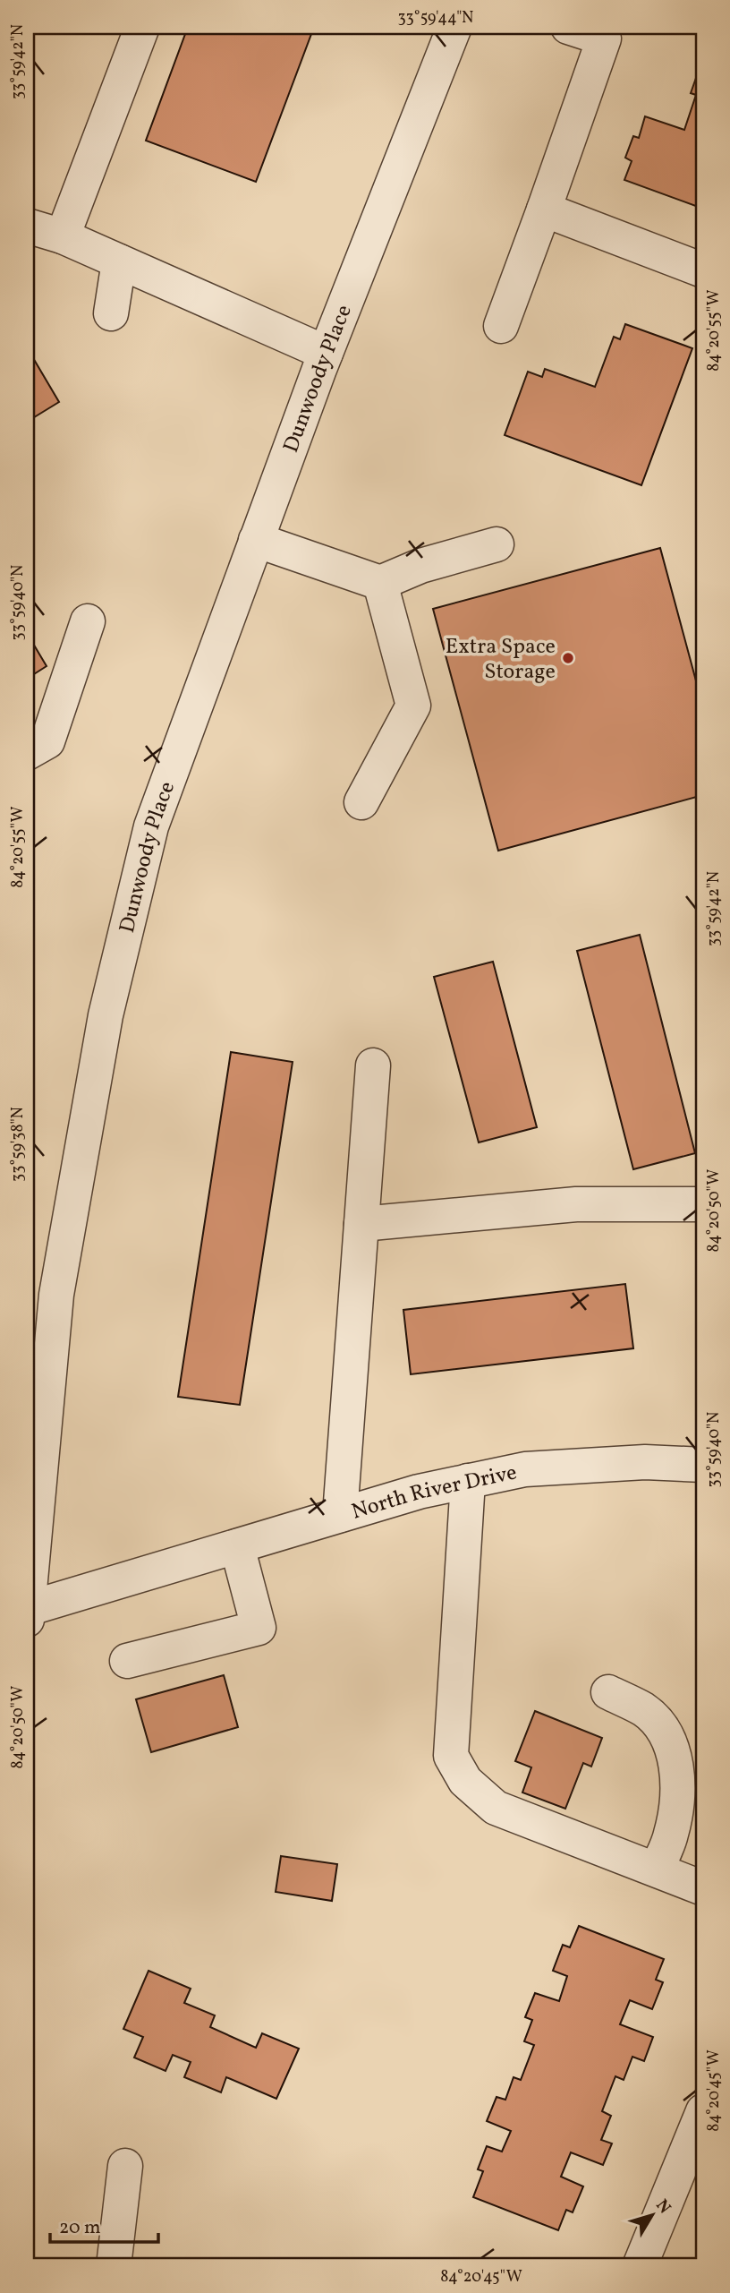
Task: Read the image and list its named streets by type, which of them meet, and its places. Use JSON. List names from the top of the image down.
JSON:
{
  "streets": {
    "street": ["Dunwoody Place", "North River Drive"]
  },
  "crossings": [
    ["Dunwoody Place", "North River Drive"]
  ],
  "places": ["Extra Space Storage"],
  "scale_bar": "20 m",
  "north": "top right",
  "coordinates": [
    "33°59'44\"N",
    "33°59'42\"N",
    "84°20'55\"W",
    "33°59'40\"N",
    "33°59'38\"N",
    "84°20'50\"W",
    "84°20'45\"W"
  ]
}
